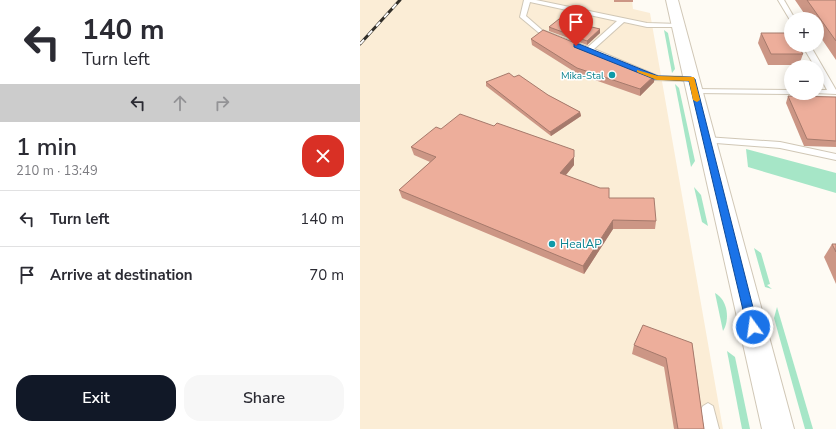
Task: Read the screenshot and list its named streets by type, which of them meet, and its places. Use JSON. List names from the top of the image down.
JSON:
{
  "places": ["Mika-Stal", "HealAP"],
  "page": {
    "turn": ["140 m", "Turn left"],
    "map_buttons": ["+", "−"],
    "heading": ["1 min", "210 m · 13:49"],
    "list": [
      {
        "name": "Turn left",
        "value": "140 m"
      },
      {
        "name": "Arrive at destination",
        "value": "70 m"
      }
    ],
    "buttons": ["Exit", "Share"]
  }
}
